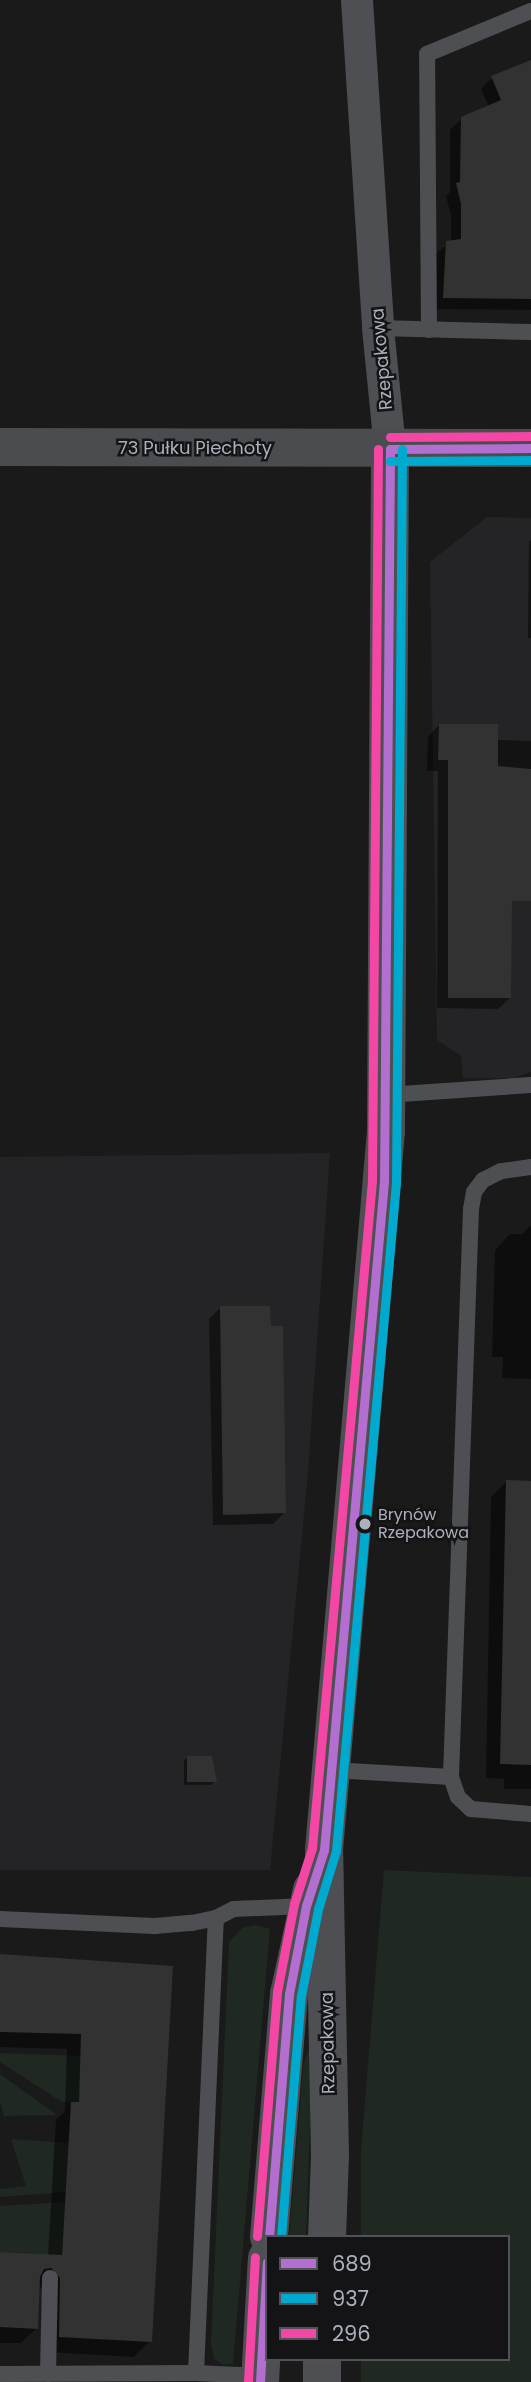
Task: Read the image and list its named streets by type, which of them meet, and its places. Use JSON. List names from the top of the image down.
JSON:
{
  "streets": {
    "main road": ["73 Pułku Piechoty"],
    "street": ["Rzepakowa"]
  },
  "crossings": [
    ["Rzepakowa", "73 Pułku Piechoty"]
  ],
  "places": ["Brynów Rzepakowa"],
  "lines": ["transit line 296", "transit line 689", "transit line 937"],
  "legend": ["689", "937", "296"]
}
